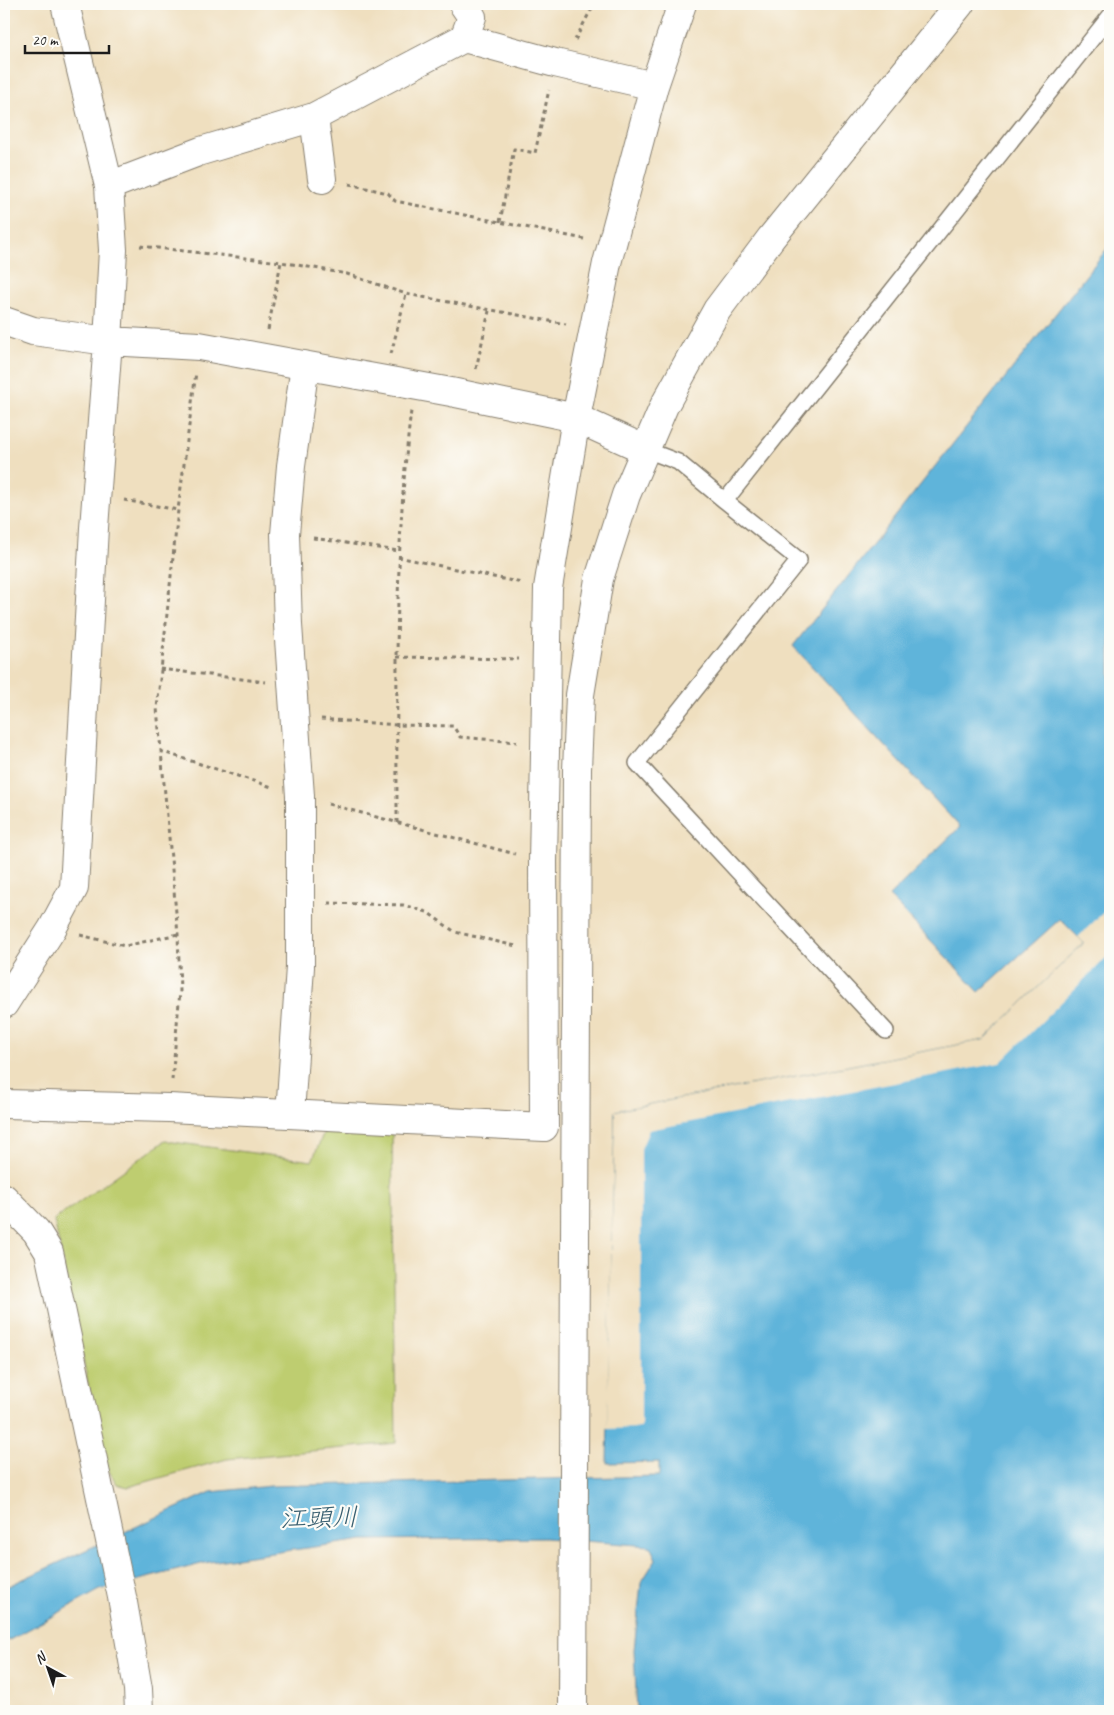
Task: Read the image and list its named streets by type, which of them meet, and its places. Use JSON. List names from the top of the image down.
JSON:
{
  "water": ["江頭川"],
  "scale_bar": "20 m",
  "north": "top left"
}
